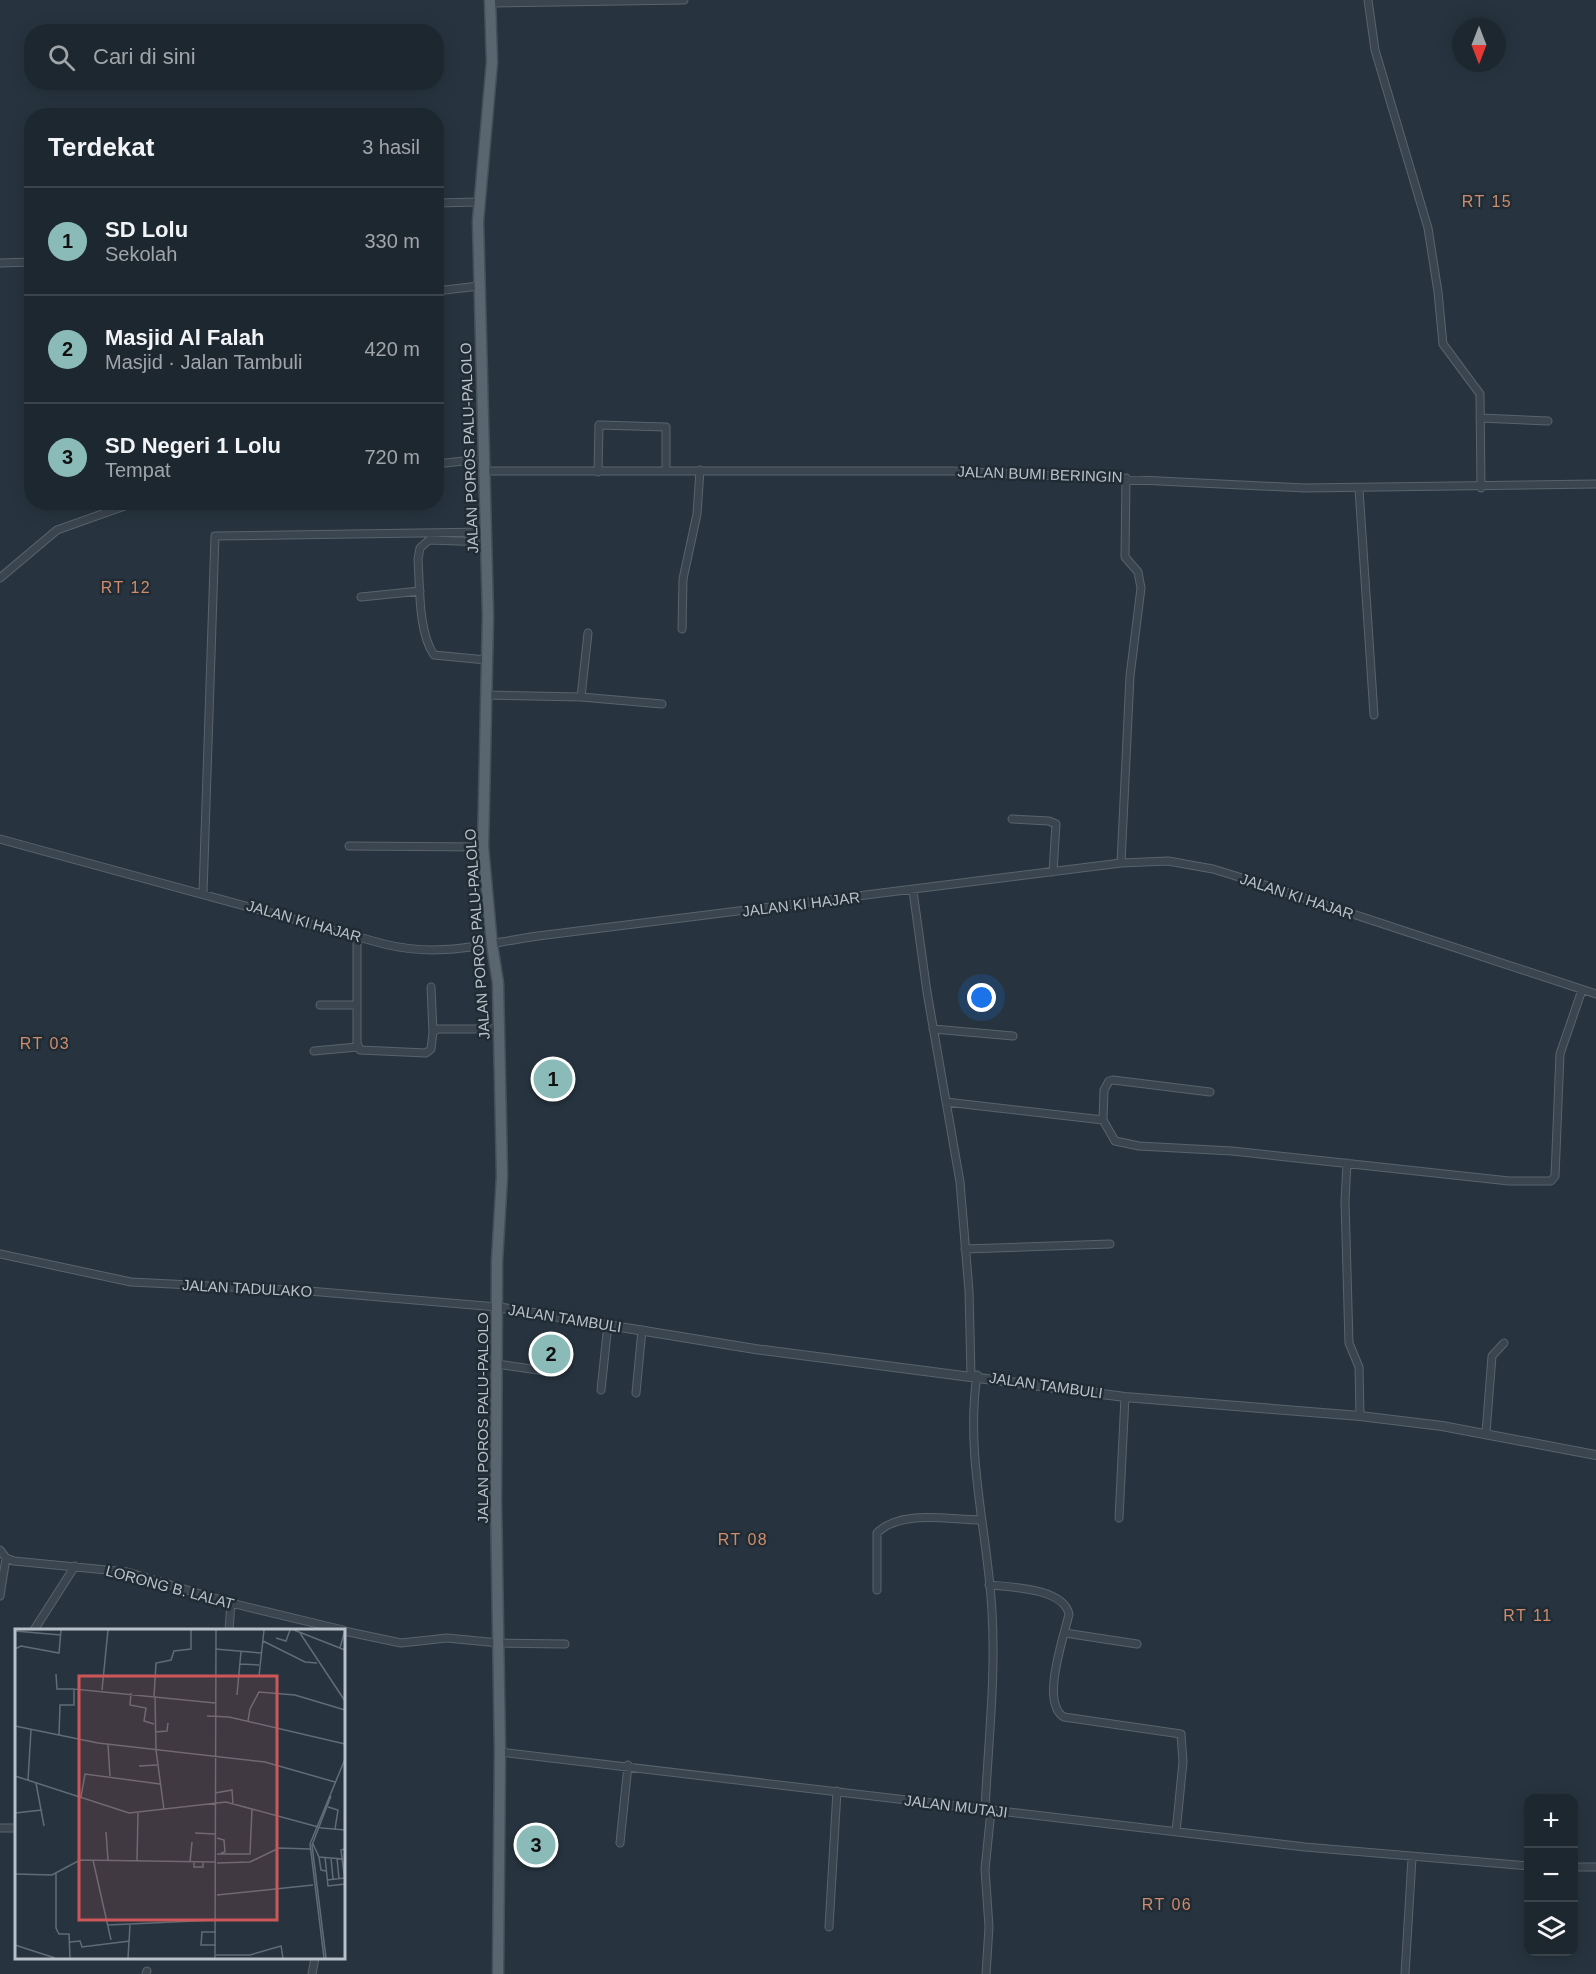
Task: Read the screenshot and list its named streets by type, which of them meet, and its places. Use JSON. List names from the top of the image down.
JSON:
{
  "streets": {
    "main road": ["JALAN POROS PALU-PALOLO"],
    "street": [
      "JALAN BUMI BERINGIN",
      "JALAN KI HAJAR",
      "JALAN TADULAKO",
      "JALAN TAMBULI",
      "LORONG B. LALAT",
      "JALAN MUTAJI"
    ]
  },
  "crossings": [
    ["JALAN POROS PALU-PALOLO", "JALAN BUMI BERINGIN"],
    ["JALAN POROS PALU-PALOLO", "JALAN KI HAJAR"],
    ["JALAN POROS PALU-PALOLO", "JALAN TADULAKO"],
    ["JALAN POROS PALU-PALOLO", "JALAN TAMBULI"],
    ["JALAN POROS PALU-PALOLO", "LORONG B. LALAT"],
    ["JALAN POROS PALU-PALOLO", "JALAN MUTAJI"],
    ["JALAN TADULAKO", "JALAN TAMBULI"]
  ],
  "districts": [
    "RT 15",
    "RT 12",
    "RT 03",
    "RT 08",
    "RT 11",
    "RT 06"
  ],
  "north": "bottom",
  "page": {
    "search": "Cari di sini",
    "heading": ["Terdekat", "3 hasil"],
    "list": [
      {
        "mark": "1",
        "name": "SD Lolu",
        "note": "Sekolah",
        "value": "330 m"
      },
      {
        "mark": "2",
        "name": "Masjid Al Falah",
        "note": "Masjid · Jalan Tambuli",
        "value": "420 m"
      },
      {
        "mark": "3",
        "name": "SD Negeri 1 Lolu",
        "note": "Tempat",
        "value": "720 m"
      }
    ],
    "pins": ["1", "2", "3"],
    "map_buttons": ["+", "−"]
  }
}
